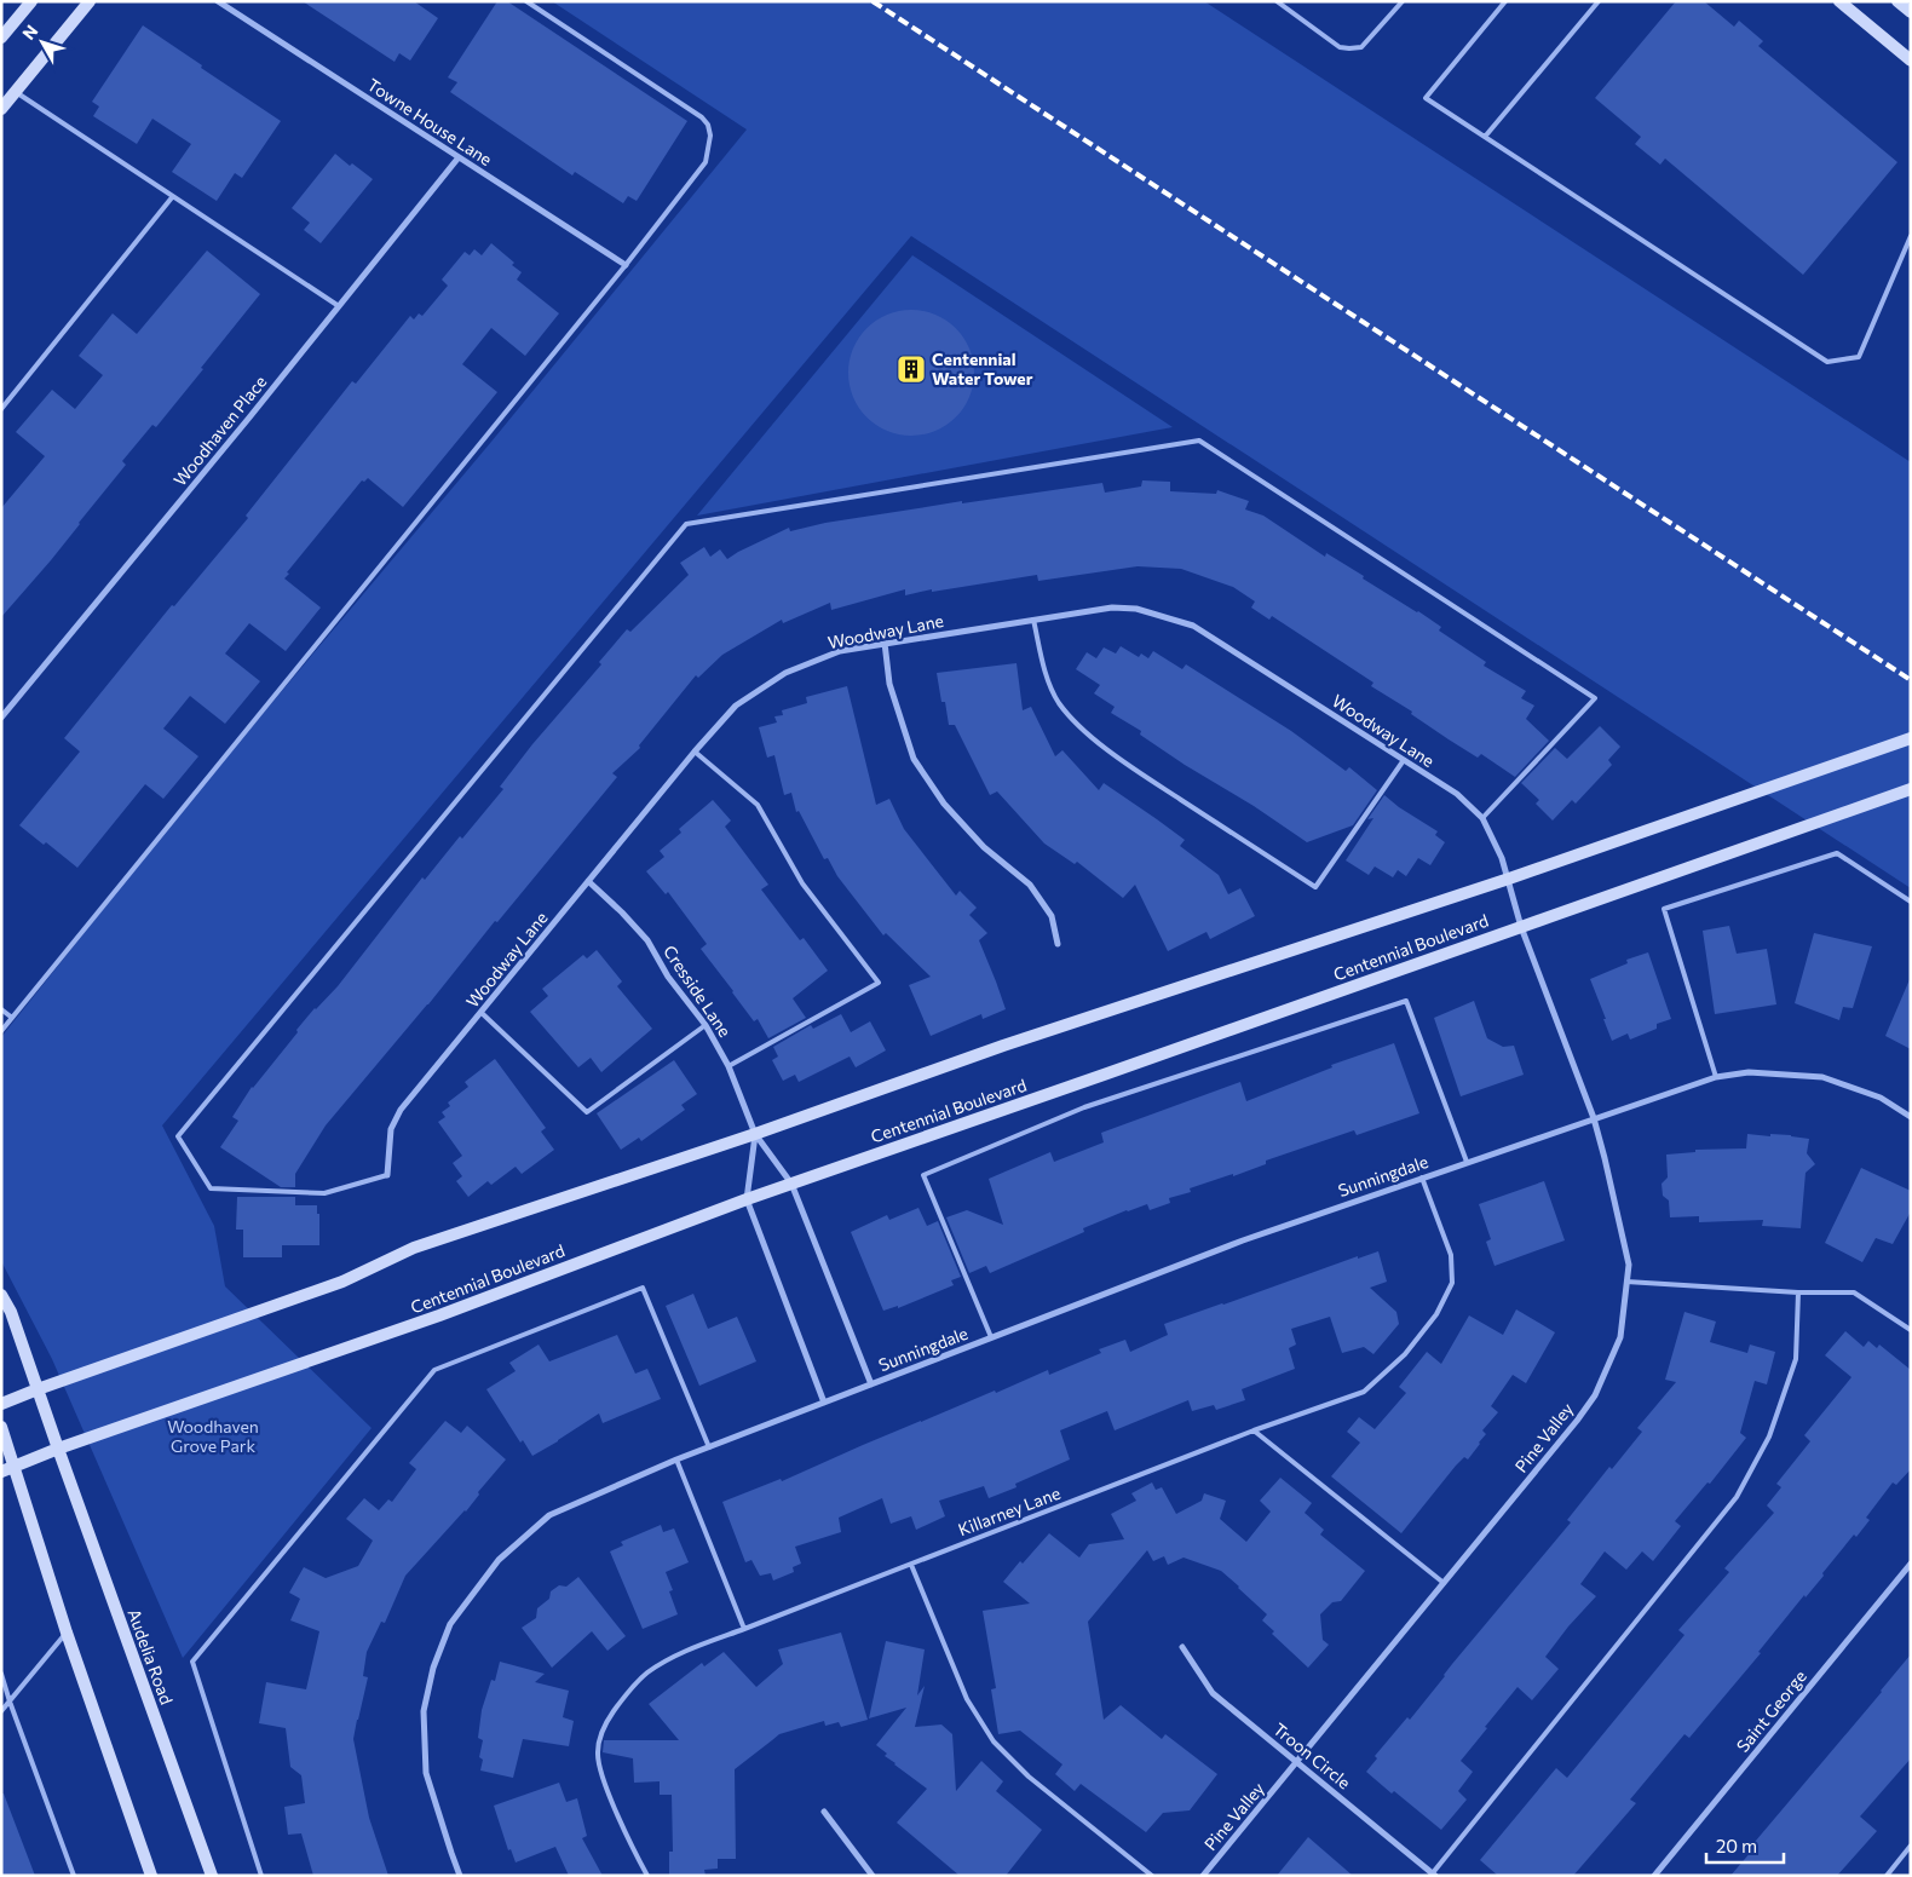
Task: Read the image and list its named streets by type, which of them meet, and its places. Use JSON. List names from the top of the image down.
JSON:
{
  "streets": {
    "main road": ["Centennial Boulevard", "Audelia Road"],
    "street": [
      "Towne House Lane",
      "Woodhaven Place",
      "Woodway Lane",
      "Cresside Lane",
      "Sunningdale",
      "Pine Valley",
      "Saint George",
      "Troon Circle"
    ],
    "lane": ["Killarney Lane"]
  },
  "crossings": [
    ["Towne House Lane", "Woodhaven Place"],
    ["Woodway Lane", "Centennial Boulevard"],
    ["Woodway Lane", "Cresside Lane"],
    ["Woodway Lane", "Pine Valley"],
    ["Centennial Boulevard", "Cresside Lane"],
    ["Centennial Boulevard", "Sunningdale"],
    ["Centennial Boulevard", "Pine Valley"],
    ["Centennial Boulevard", "Audelia Road"],
    ["Cresside Lane", "Sunningdale"],
    ["Sunningdale", "Pine Valley"],
    ["Sunningdale", "Killarney Lane"],
    ["Pine Valley", "Troon Circle"]
  ],
  "parks": ["Woodhaven Grove Park"],
  "places": {
    "building": ["Centennial Water Tower"]
  },
  "scale_bar": "20 m",
  "north": "top left"
}
